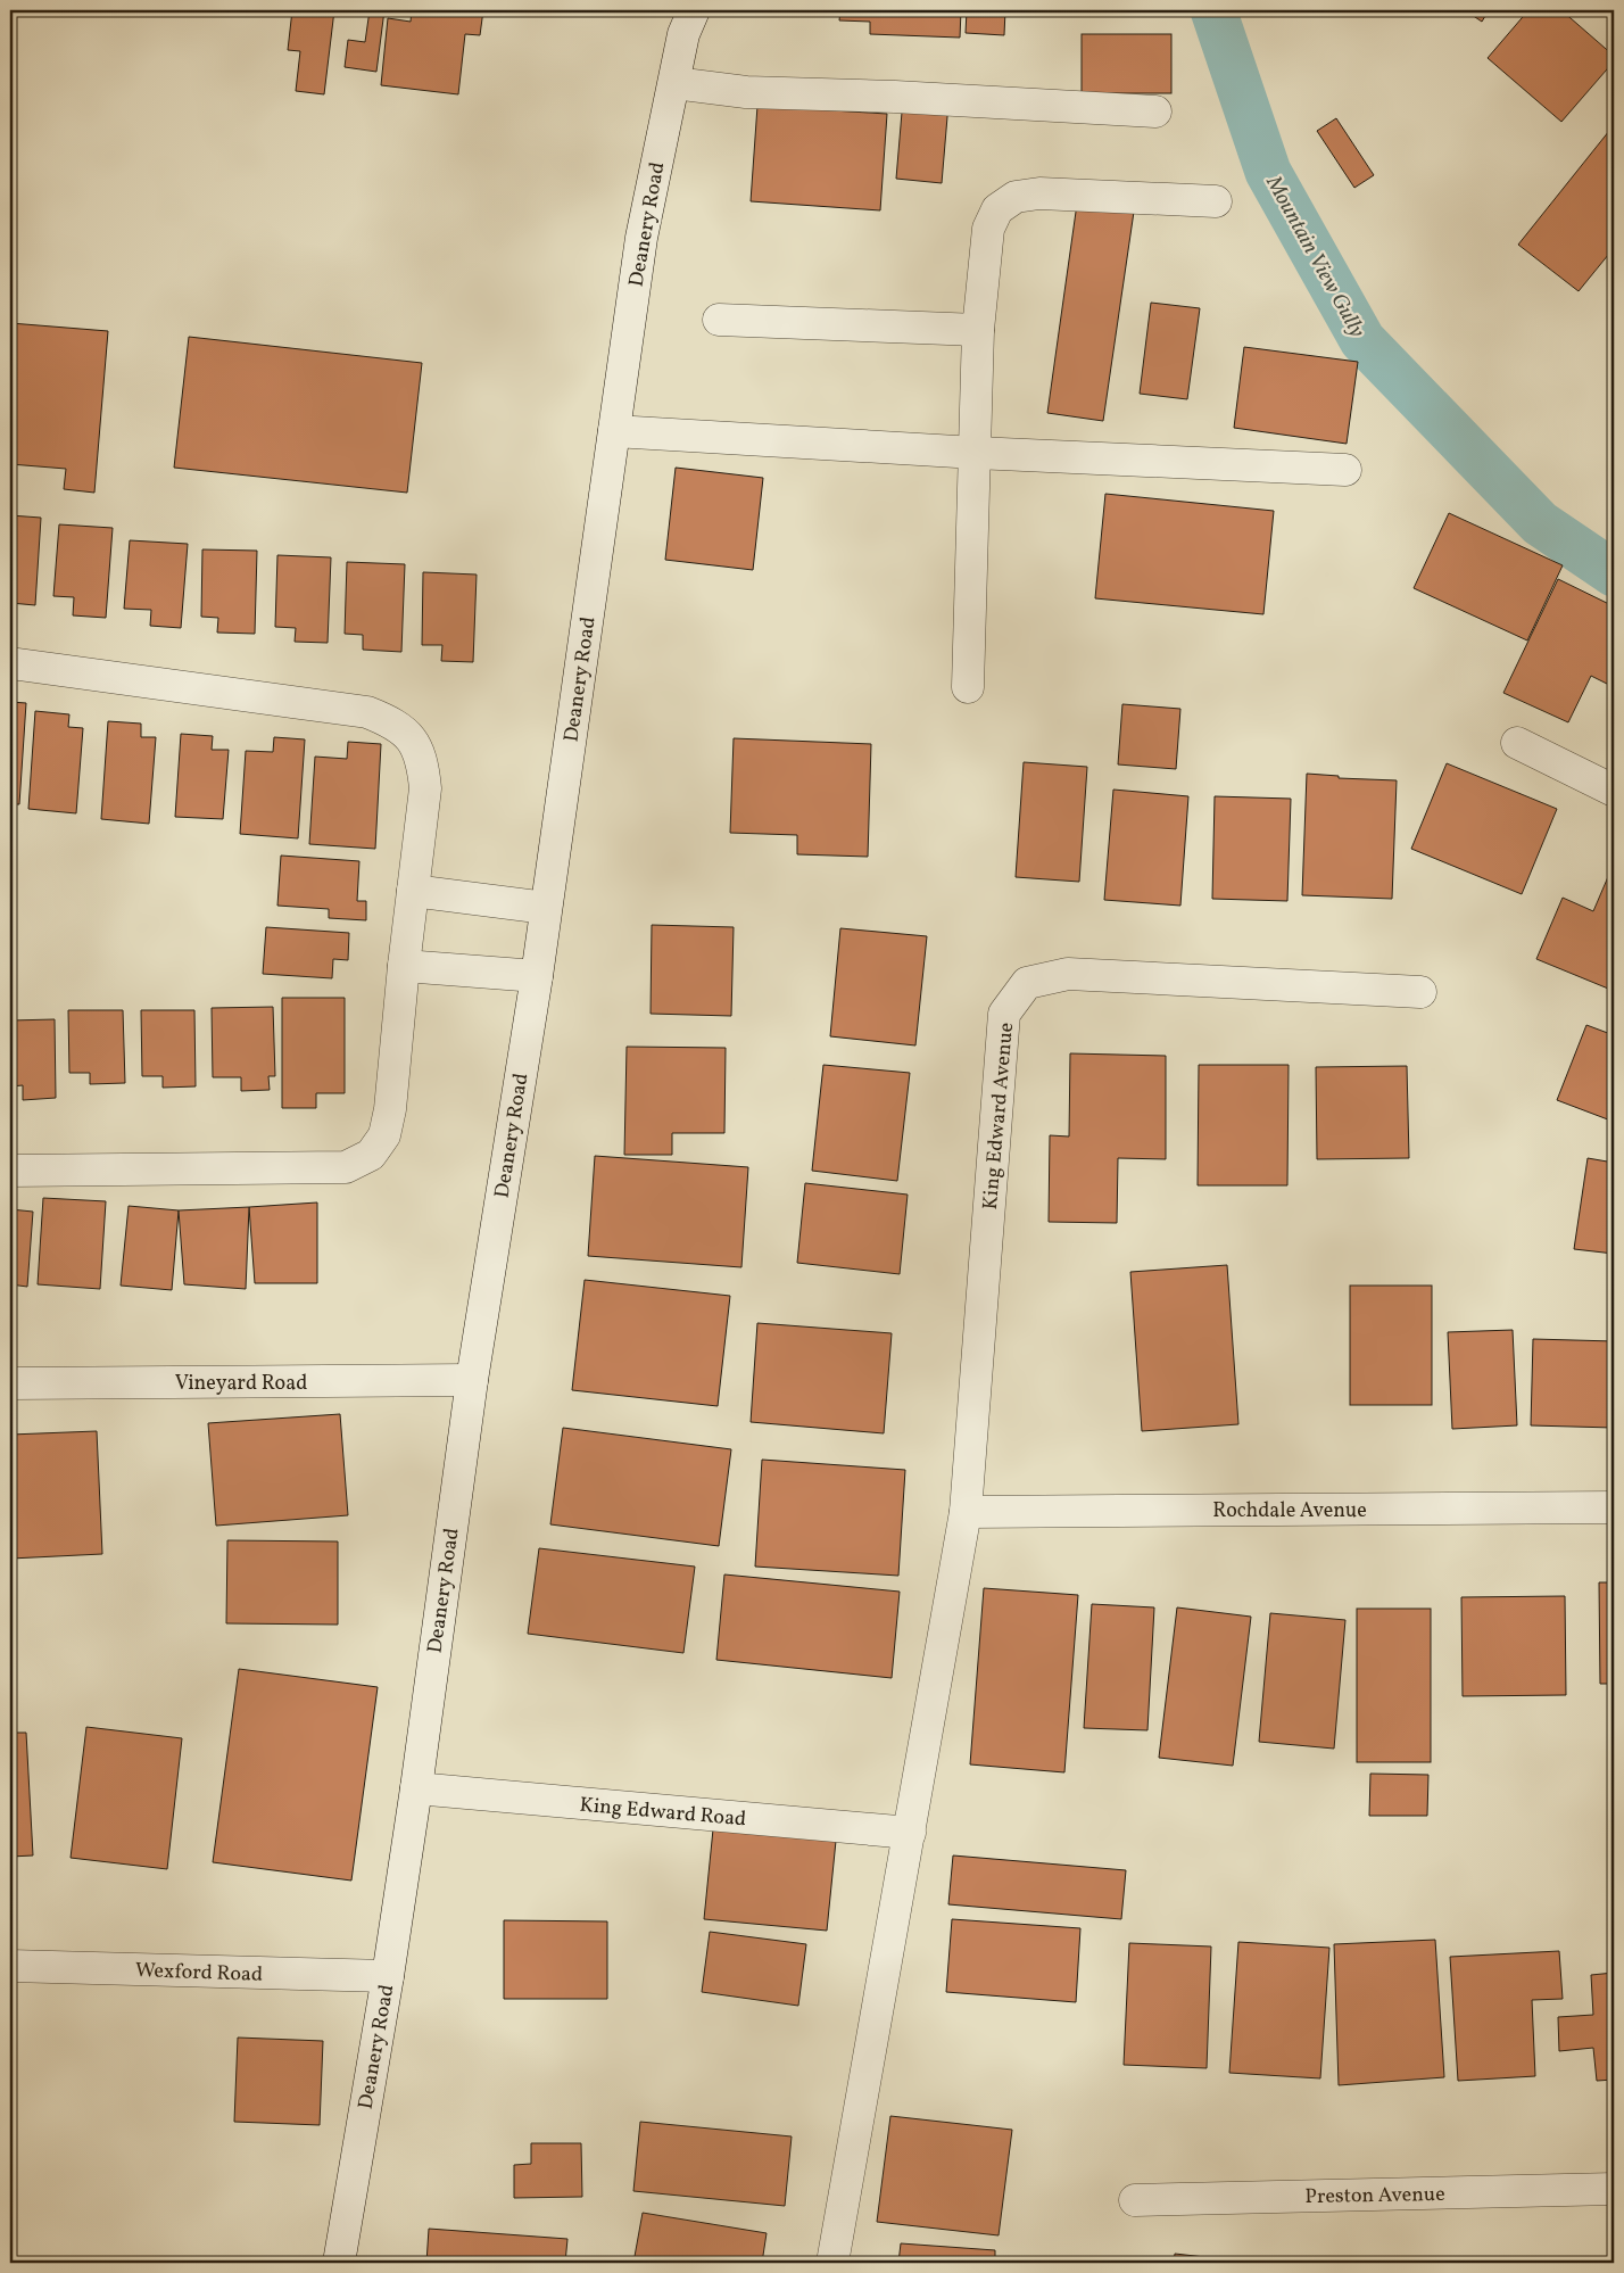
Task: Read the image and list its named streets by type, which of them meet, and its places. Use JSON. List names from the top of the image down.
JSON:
{
  "streets": {
    "street": [
      "Deanery Road",
      "King Edward Avenue",
      "Vineyard Road",
      "Rochdale Avenue",
      "King Edward Road",
      "Wexford Road",
      "Preston Avenue"
    ]
  },
  "crossings": [
    ["Deanery Road", "Vineyard Road"],
    ["Deanery Road", "King Edward Road"],
    ["Deanery Road", "Wexford Road"],
    ["King Edward Avenue", "Rochdale Avenue"]
  ],
  "water": ["Mountain View Gully"]
}
